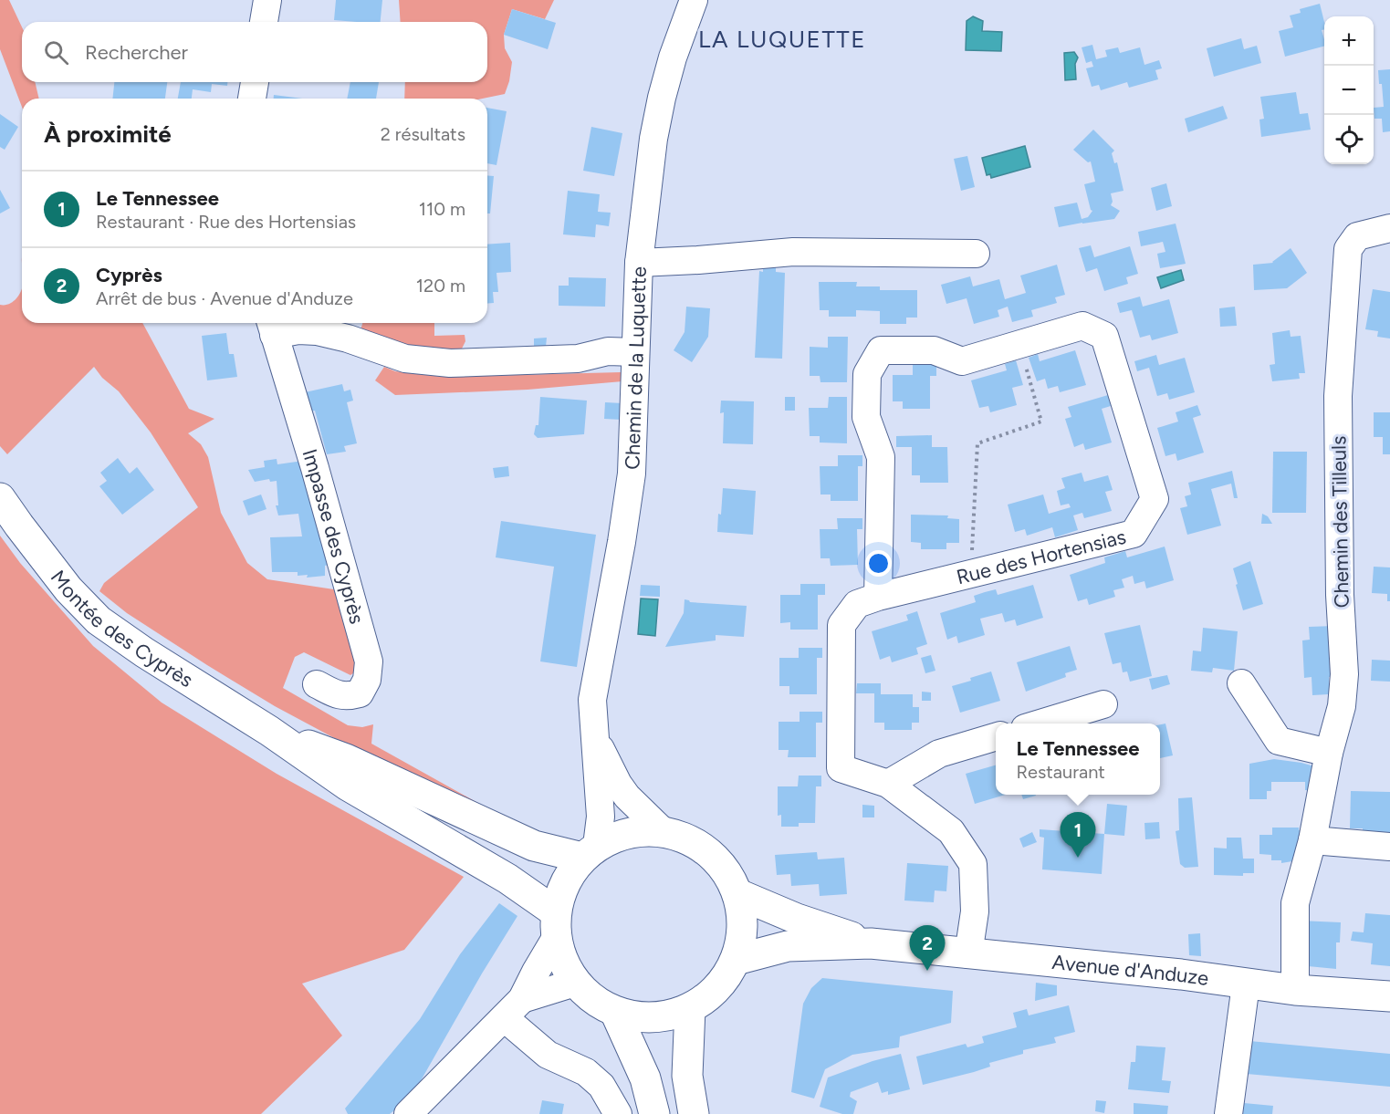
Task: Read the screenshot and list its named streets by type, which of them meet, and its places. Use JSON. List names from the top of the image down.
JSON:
{
  "streets": {
    "main road": ["Montée des Cyprès", "Avenue d'Anduze"],
    "street": [
      "Chemin de la Luquette",
      "Chemin des Tilleuls",
      "Impasse des Cyprès",
      "Rue des Hortensias"
    ]
  },
  "crossings": [
    ["Chemin de la Luquette", "Impasse des Cyprès"],
    ["Chemin de la Luquette", "Montée des Cyprès"],
    ["Chemin de la Luquette", "Avenue d'Anduze"],
    ["Chemin des Tilleuls", "Avenue d'Anduze"],
    ["Rue des Hortensias", "Avenue d'Anduze"],
    ["Montée des Cyprès", "Avenue d'Anduze"]
  ],
  "districts": ["LA LUQUETTE"],
  "page": {
    "map_buttons": ["+", "−"],
    "search": "Rechercher",
    "heading": ["À proximité", "2 résultats"],
    "list": [
      {
        "mark": "1",
        "name": "Le Tennessee",
        "note": "Restaurant · Rue des Hortensias",
        "value": "110 m"
      },
      {
        "mark": "2",
        "name": "Cyprès",
        "note": "Arrêt de bus · Avenue d'Anduze",
        "value": "120 m"
      }
    ],
    "popup": ["Le Tennessee", "Restaurant"],
    "pins": ["1", "2"]
  }
}
